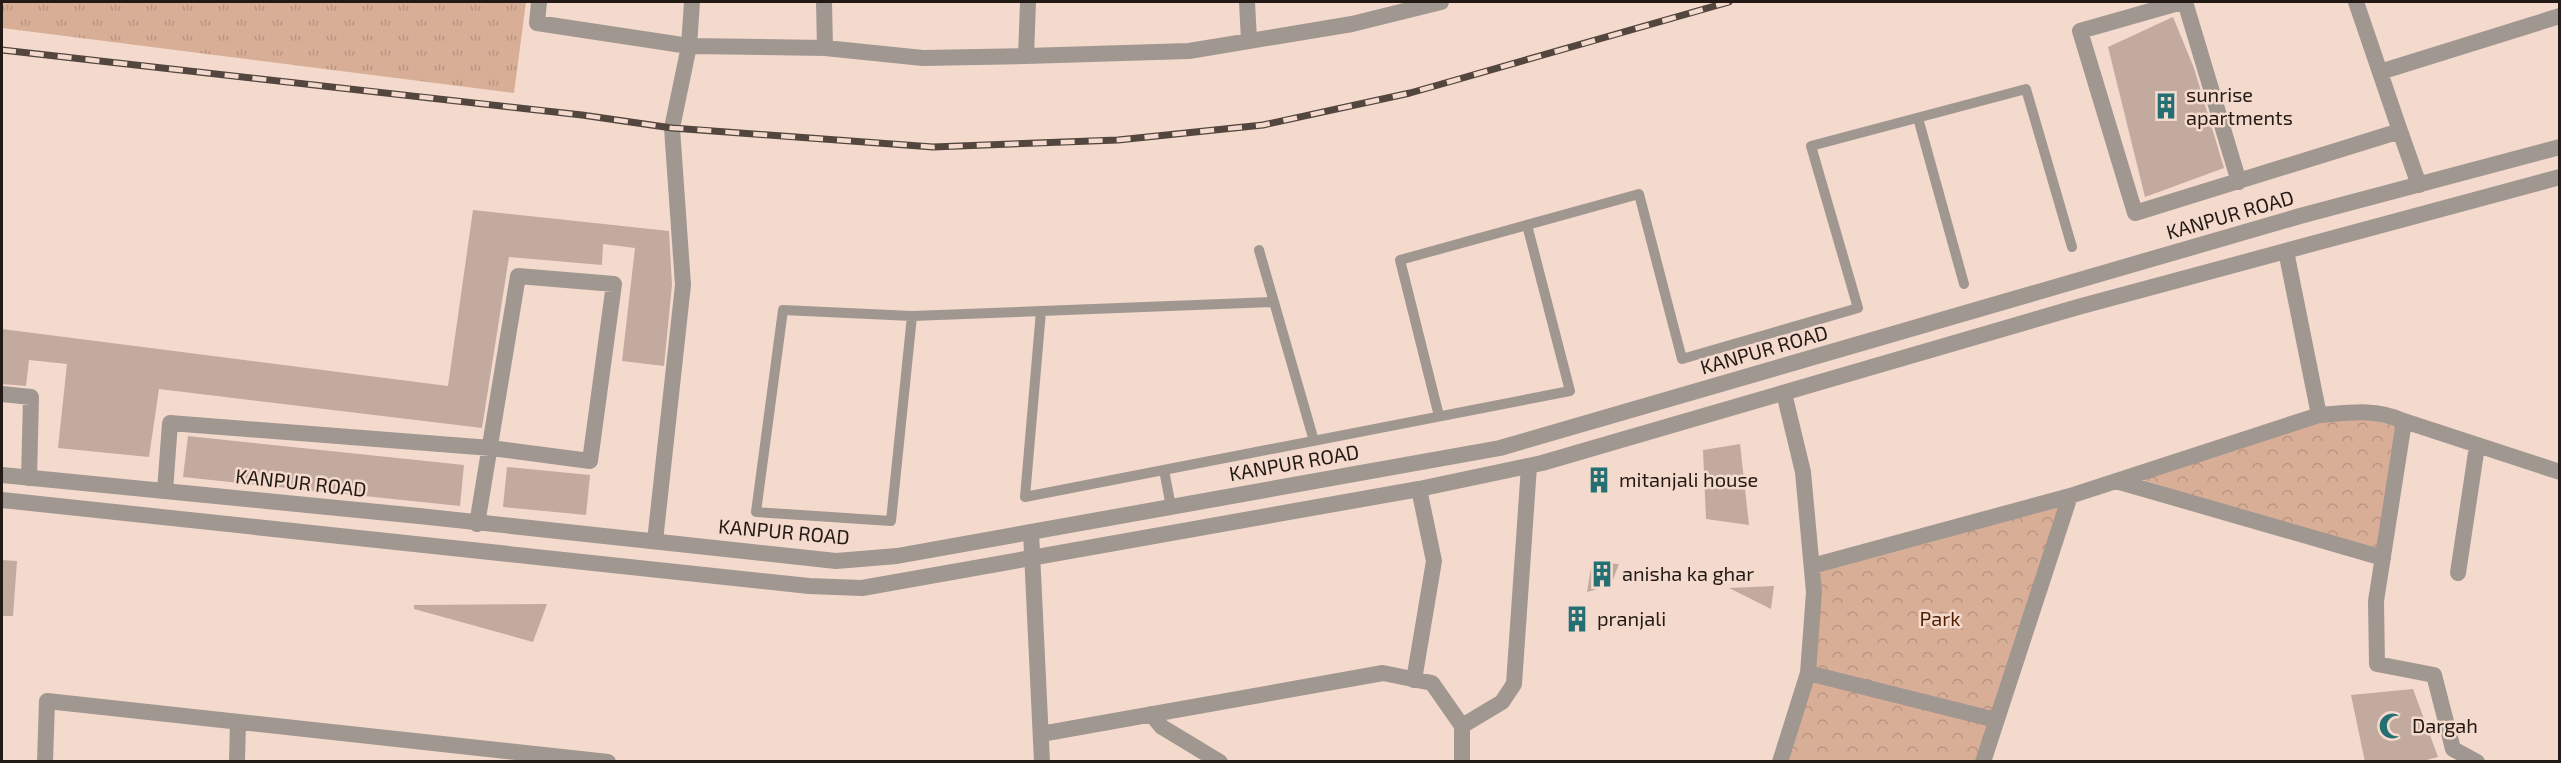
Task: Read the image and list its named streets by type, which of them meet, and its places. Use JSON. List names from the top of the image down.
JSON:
{
  "streets": {
    "street": ["KANPUR ROAD"]
  },
  "parks": ["Park"],
  "places": {
    "building": [
      "sunrise apartments",
      "mitanjali house",
      "anisha ka ghar",
      "pranjali"
    ],
    "mosque": ["Dargah"]
  }
}
